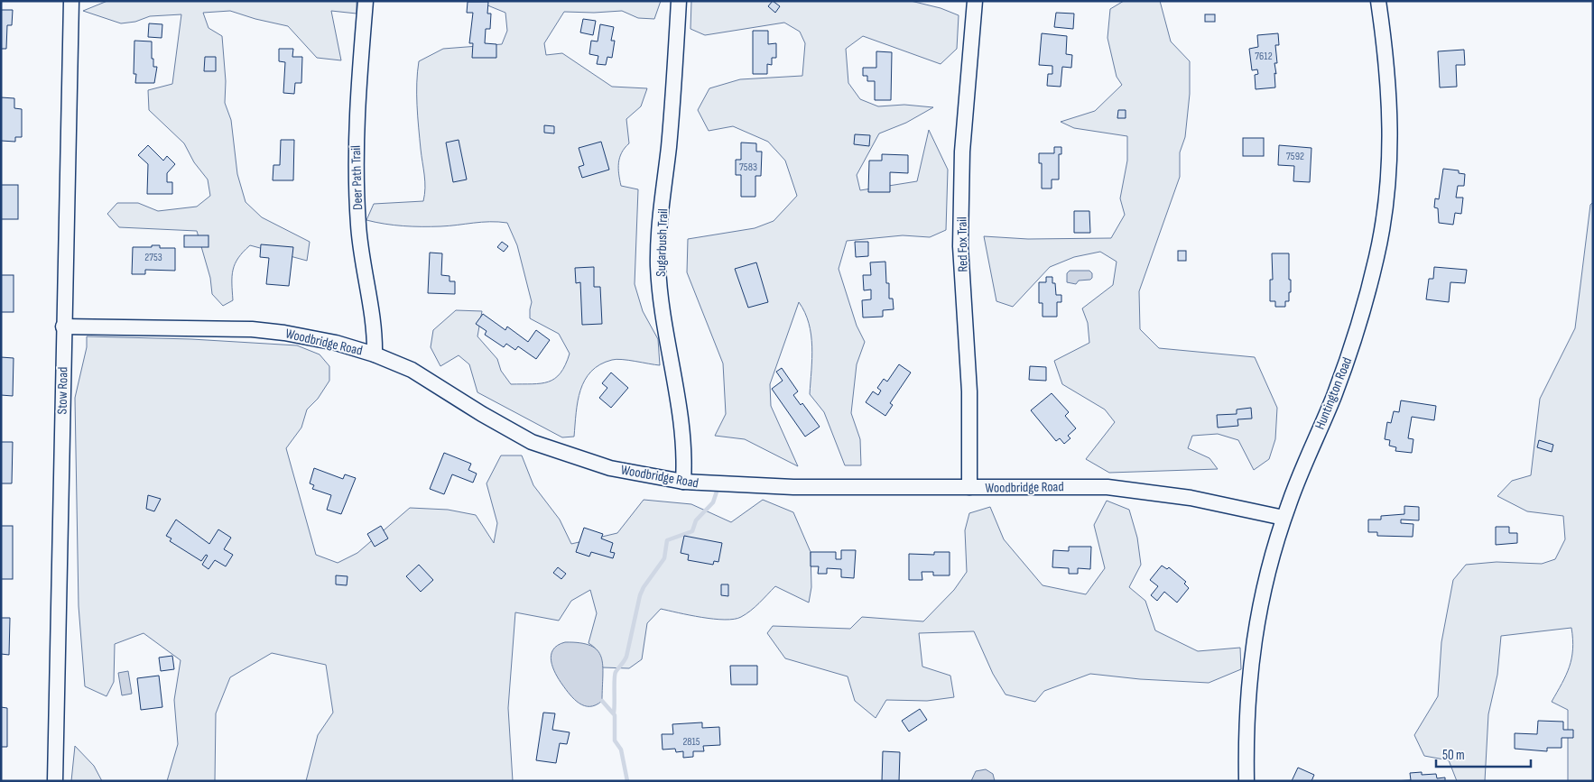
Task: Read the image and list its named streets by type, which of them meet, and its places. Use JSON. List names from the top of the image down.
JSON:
{
  "streets": {
    "street": [
      "Deer Path Trail",
      "Sugarbush Trail",
      "Red Fox Trail",
      "Woodbridge Road",
      "Stow Road",
      "Huntington Road"
    ]
  },
  "crossings": [
    ["Deer Path Trail", "Woodbridge Road"],
    ["Sugarbush Trail", "Woodbridge Road"],
    ["Red Fox Trail", "Woodbridge Road"],
    ["Woodbridge Road", "Stow Road"],
    ["Woodbridge Road", "Huntington Road"]
  ],
  "house_numbers": [
    "7612",
    "7592",
    "7583",
    "2753",
    "2815"
  ],
  "scale_bar": "50 m"
}
